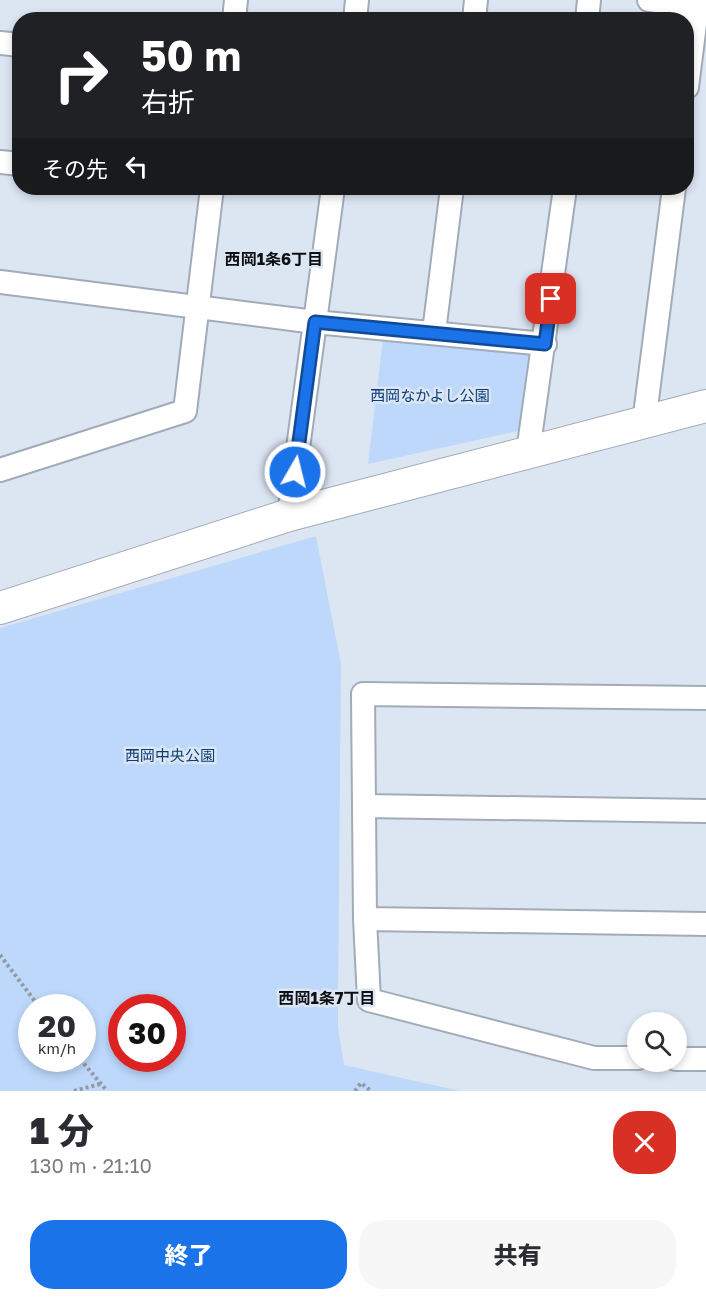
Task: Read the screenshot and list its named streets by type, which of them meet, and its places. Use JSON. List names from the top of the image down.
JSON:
{
  "districts": ["西岡1条6丁目", "西岡1条7丁目"],
  "parks": ["西岡なかよし公園", "西岡中央公園"],
  "page": {
    "turn": ["50 m", "右折"],
    "then": "その先",
    "speed": "20 km/h",
    "limit": "30",
    "heading": ["1 分", "130 m · 21:10"],
    "buttons": ["終了", "共有"]
  }
}
